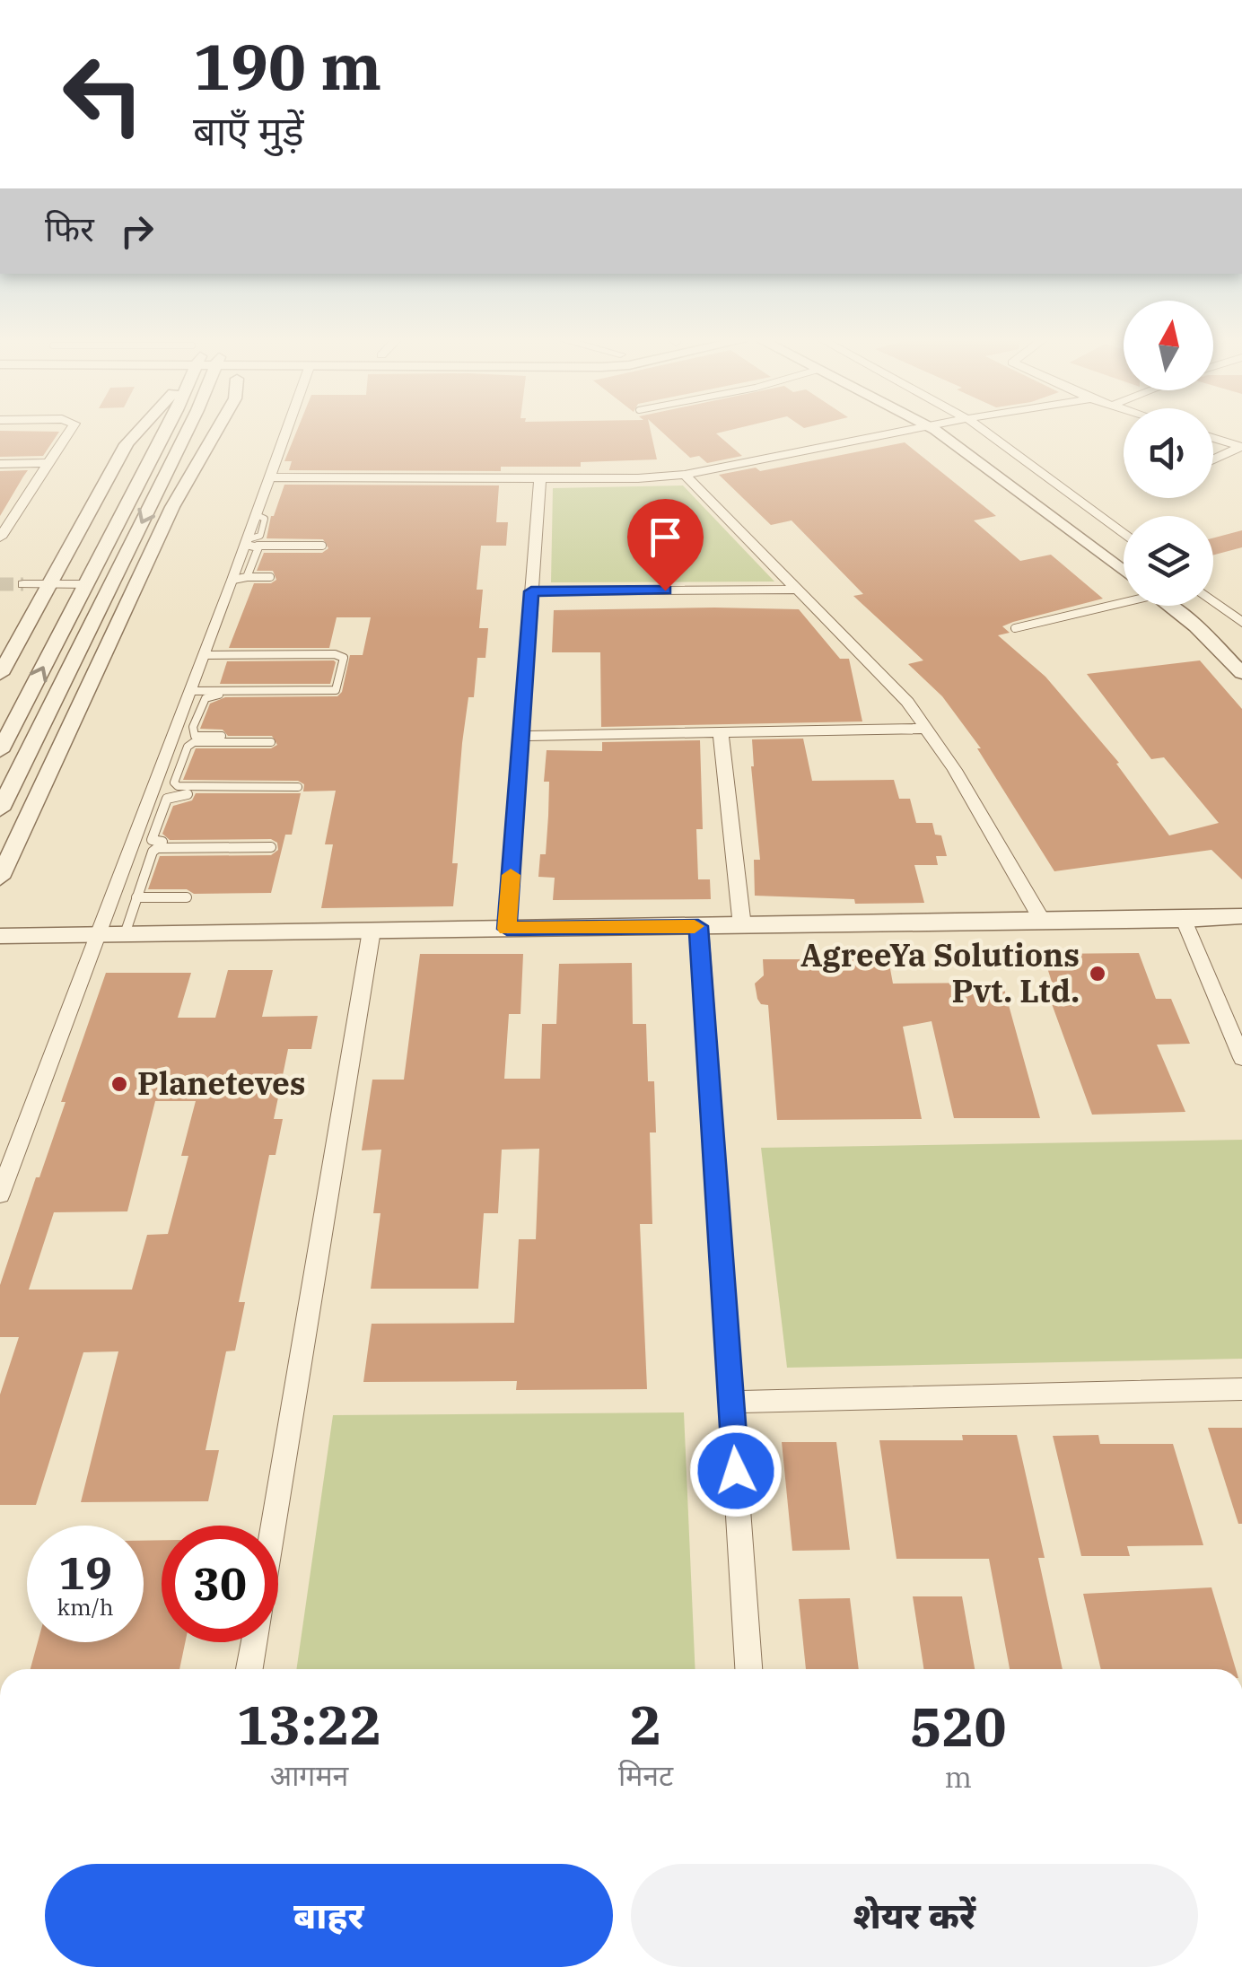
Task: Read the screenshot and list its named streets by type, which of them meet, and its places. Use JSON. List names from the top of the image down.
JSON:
{
  "places": ["AgreeYa Solutions Pvt. Ltd.", "Planeteves"],
  "north": "top",
  "page": {
    "turn": ["190 m", "बाएँ मुड़ें"],
    "then": "फिर",
    "speed": "19 km/h",
    "limit": "30",
    "eta": [
      "13:22",
      "आगमन",
      "2",
      "मिनट",
      "520",
      "m"
    ],
    "buttons": ["बाहर", "शेयर करें"]
  }
}
